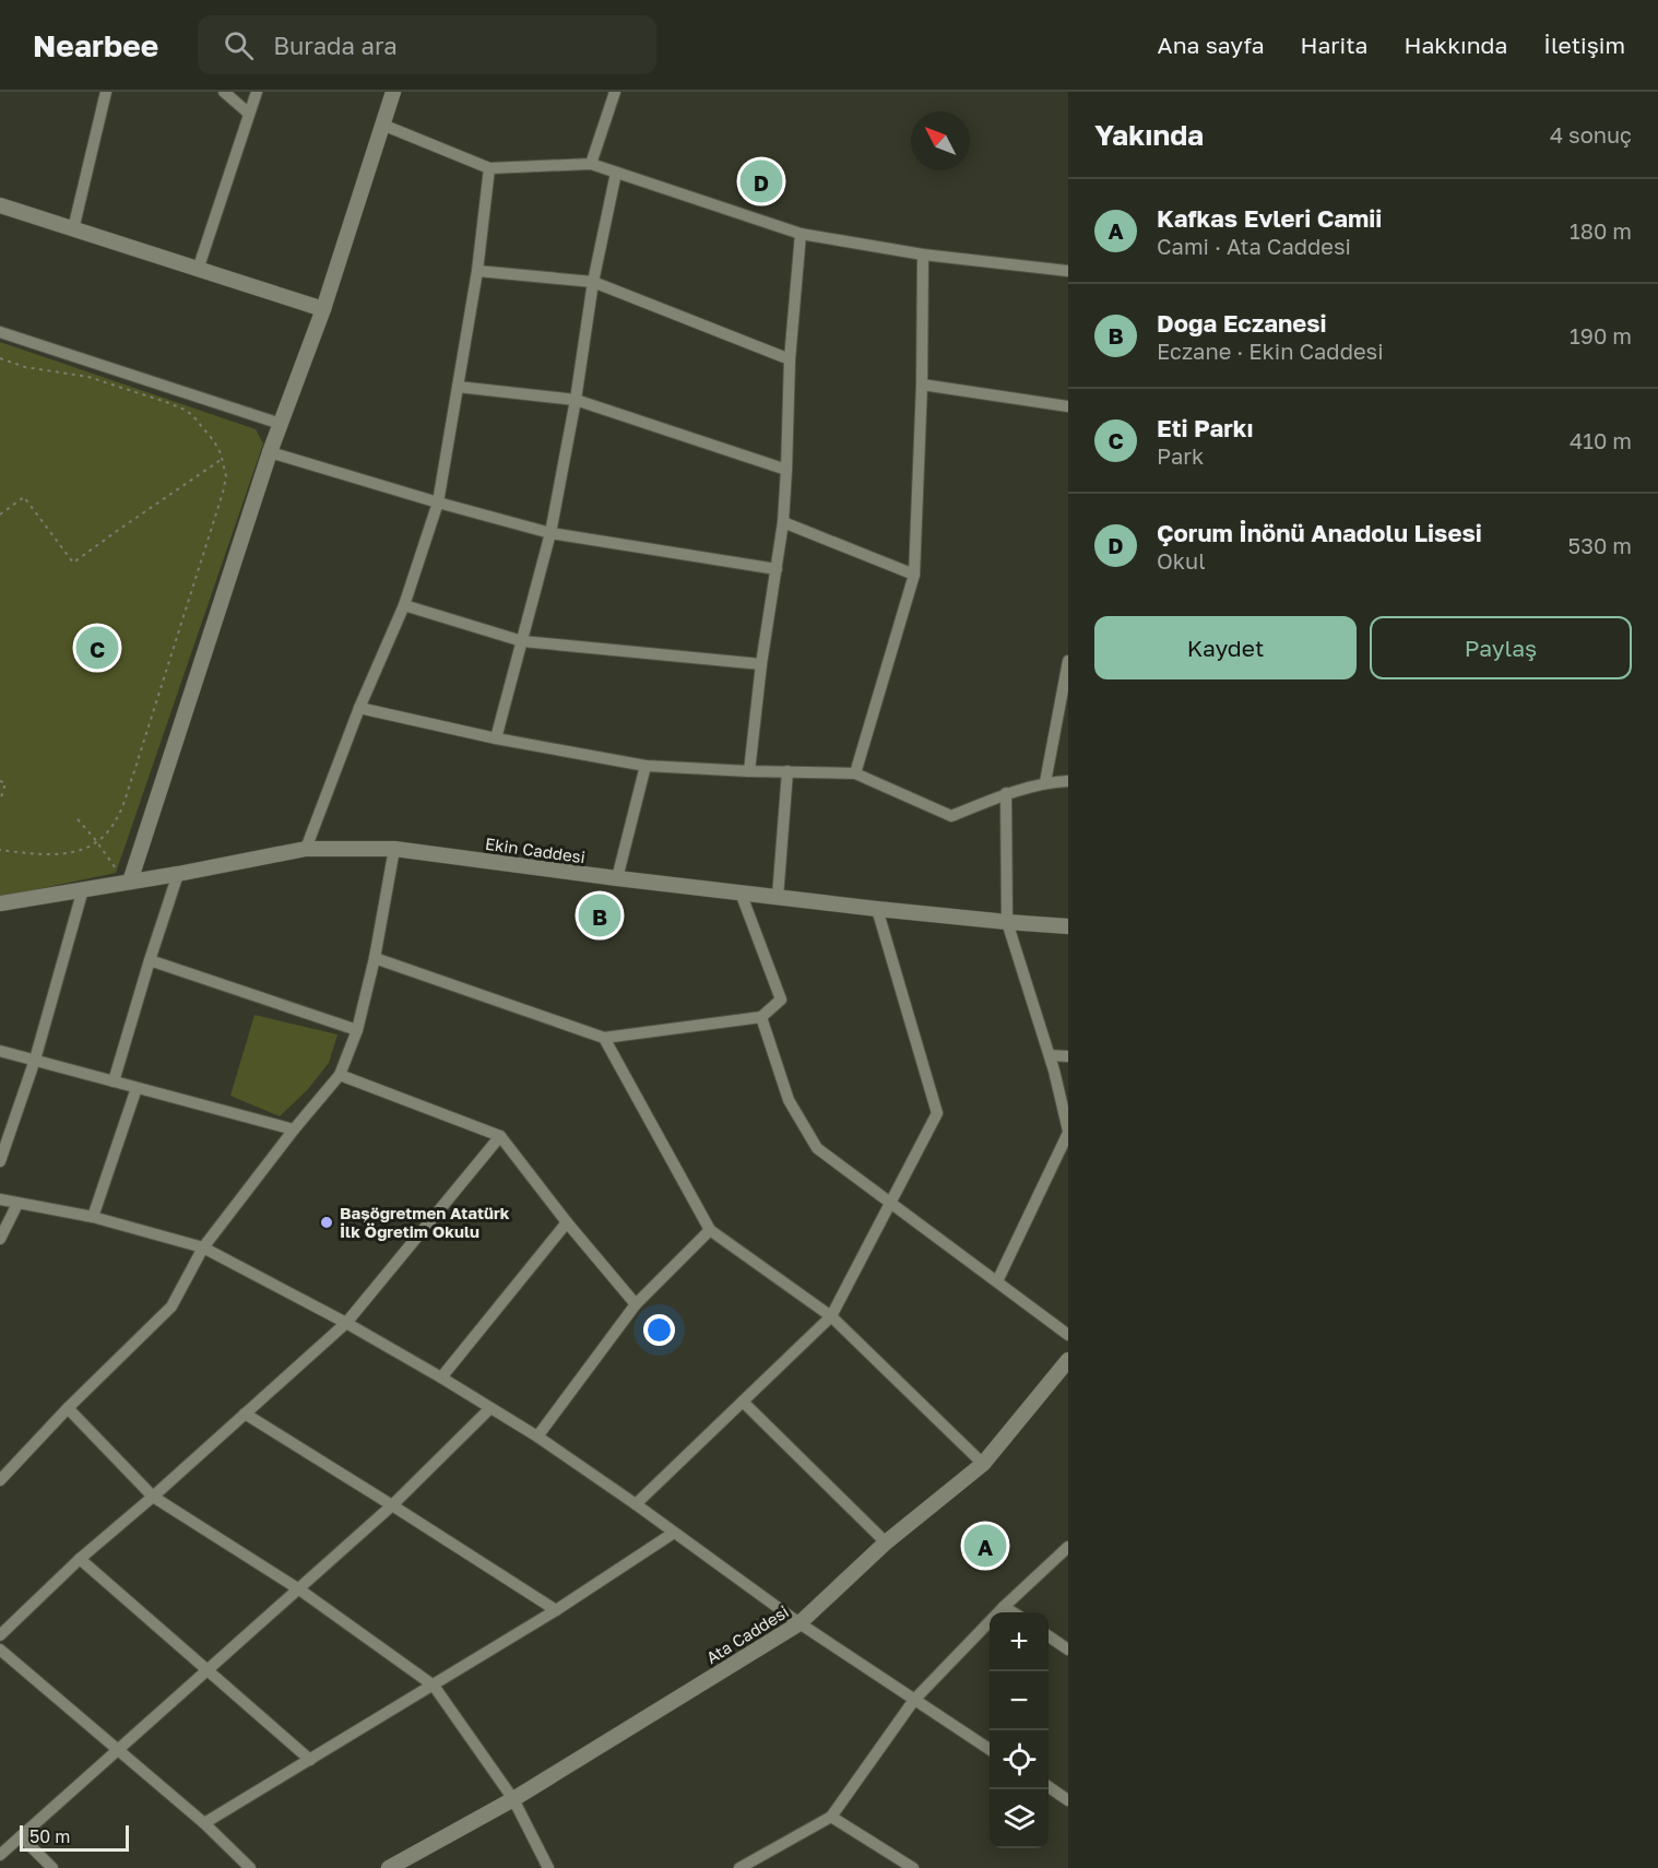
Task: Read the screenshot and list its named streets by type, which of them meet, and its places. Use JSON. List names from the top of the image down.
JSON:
{
  "streets": {
    "street": ["Ekin Caddesi", "Ata Caddesi"]
  },
  "places": ["Başögretmen Atatürk İlk Öğretim Okulu"],
  "scale_bar": "50 m",
  "north": "top left",
  "page": {
    "header": "Nearbee",
    "search": "Burada ara",
    "nav": [
      "Ana sayfa",
      "Harita",
      "Hakkında",
      "İletişim"
    ],
    "heading": ["Yakında", "4 sonuç"],
    "pins": [
      "D",
      "C",
      "B",
      "A"
    ],
    "list": [
      {
        "mark": "A",
        "name": "Kafkas Evleri Camii",
        "note": "Cami · Ata Caddesi",
        "value": "180 m"
      },
      {
        "mark": "B",
        "name": "Doğa Eczanesi",
        "note": "Eczane · Ekin Caddesi",
        "value": "190 m"
      },
      {
        "mark": "C",
        "name": "Eti Parkı",
        "note": "Park",
        "value": "410 m"
      },
      {
        "mark": "D",
        "name": "Çorum İnönü Anadolu Lisesi",
        "note": "Okul",
        "value": "530 m"
      }
    ],
    "buttons": ["Kaydet", "Paylaş"],
    "map_buttons": ["+", "−"],
    "scale": "50 m"
  }
}
